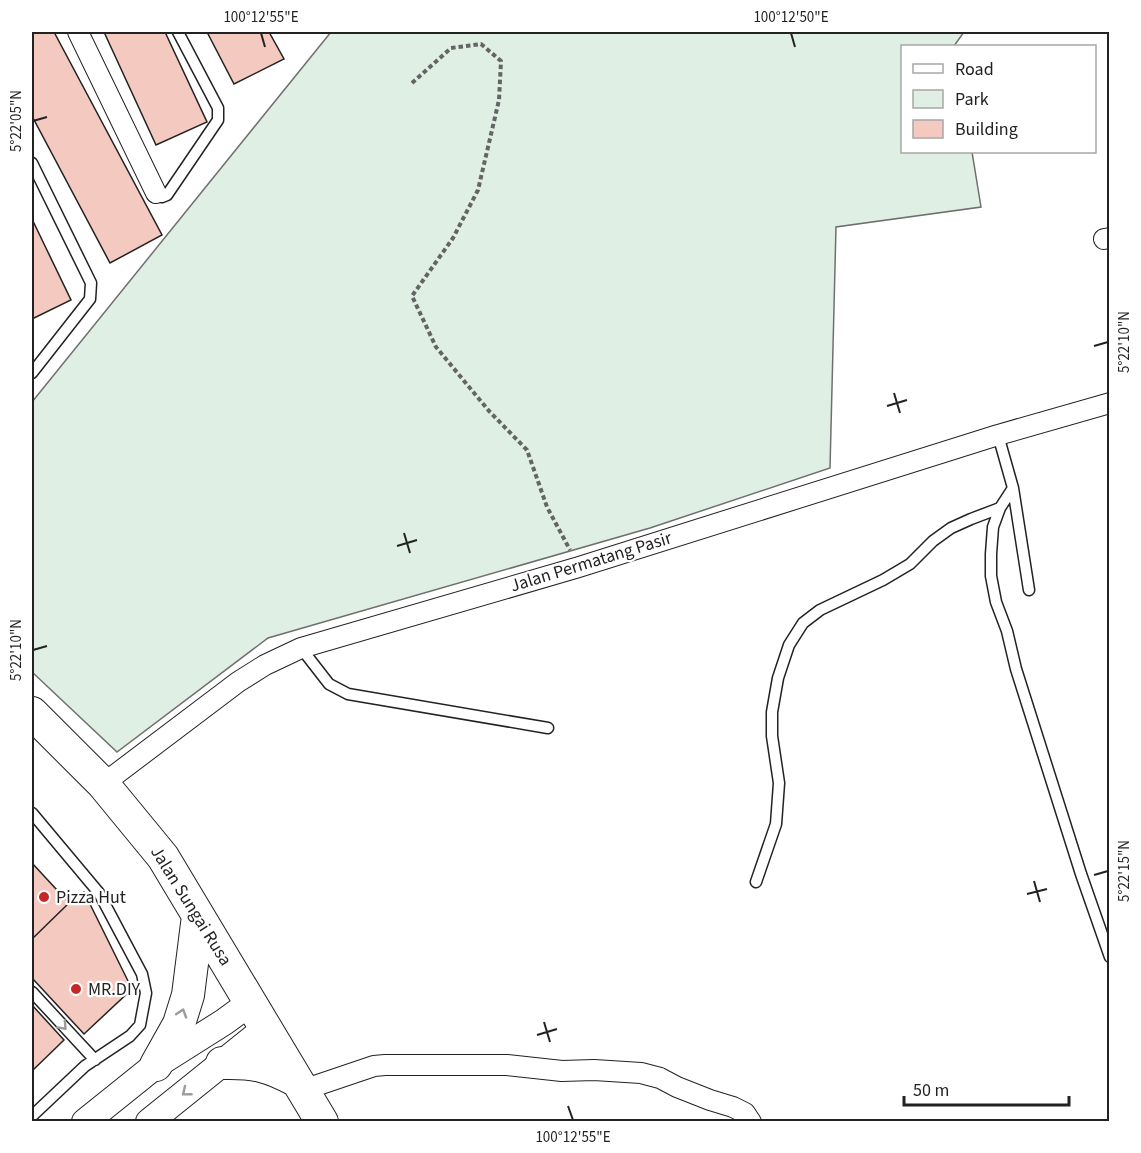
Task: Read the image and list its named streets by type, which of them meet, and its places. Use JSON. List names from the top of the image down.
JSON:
{
  "streets": {
    "main road": ["Jalan Sungai Rusa"],
    "street": ["Jalan Permatang Pasir"]
  },
  "crossings": [
    ["Jalan Permatang Pasir", "Jalan Sungai Rusa"]
  ],
  "places": ["Pizza Hut", "MR.DIY"],
  "legend": ["Road", "Park", "Building"],
  "scale_bar": "50 m",
  "coordinates": [
    "100°12'55\"E",
    "100°12'50\"E",
    "5°22'05\"N",
    "5°22'10\"N",
    "5°22'15\"N"
  ]
}
